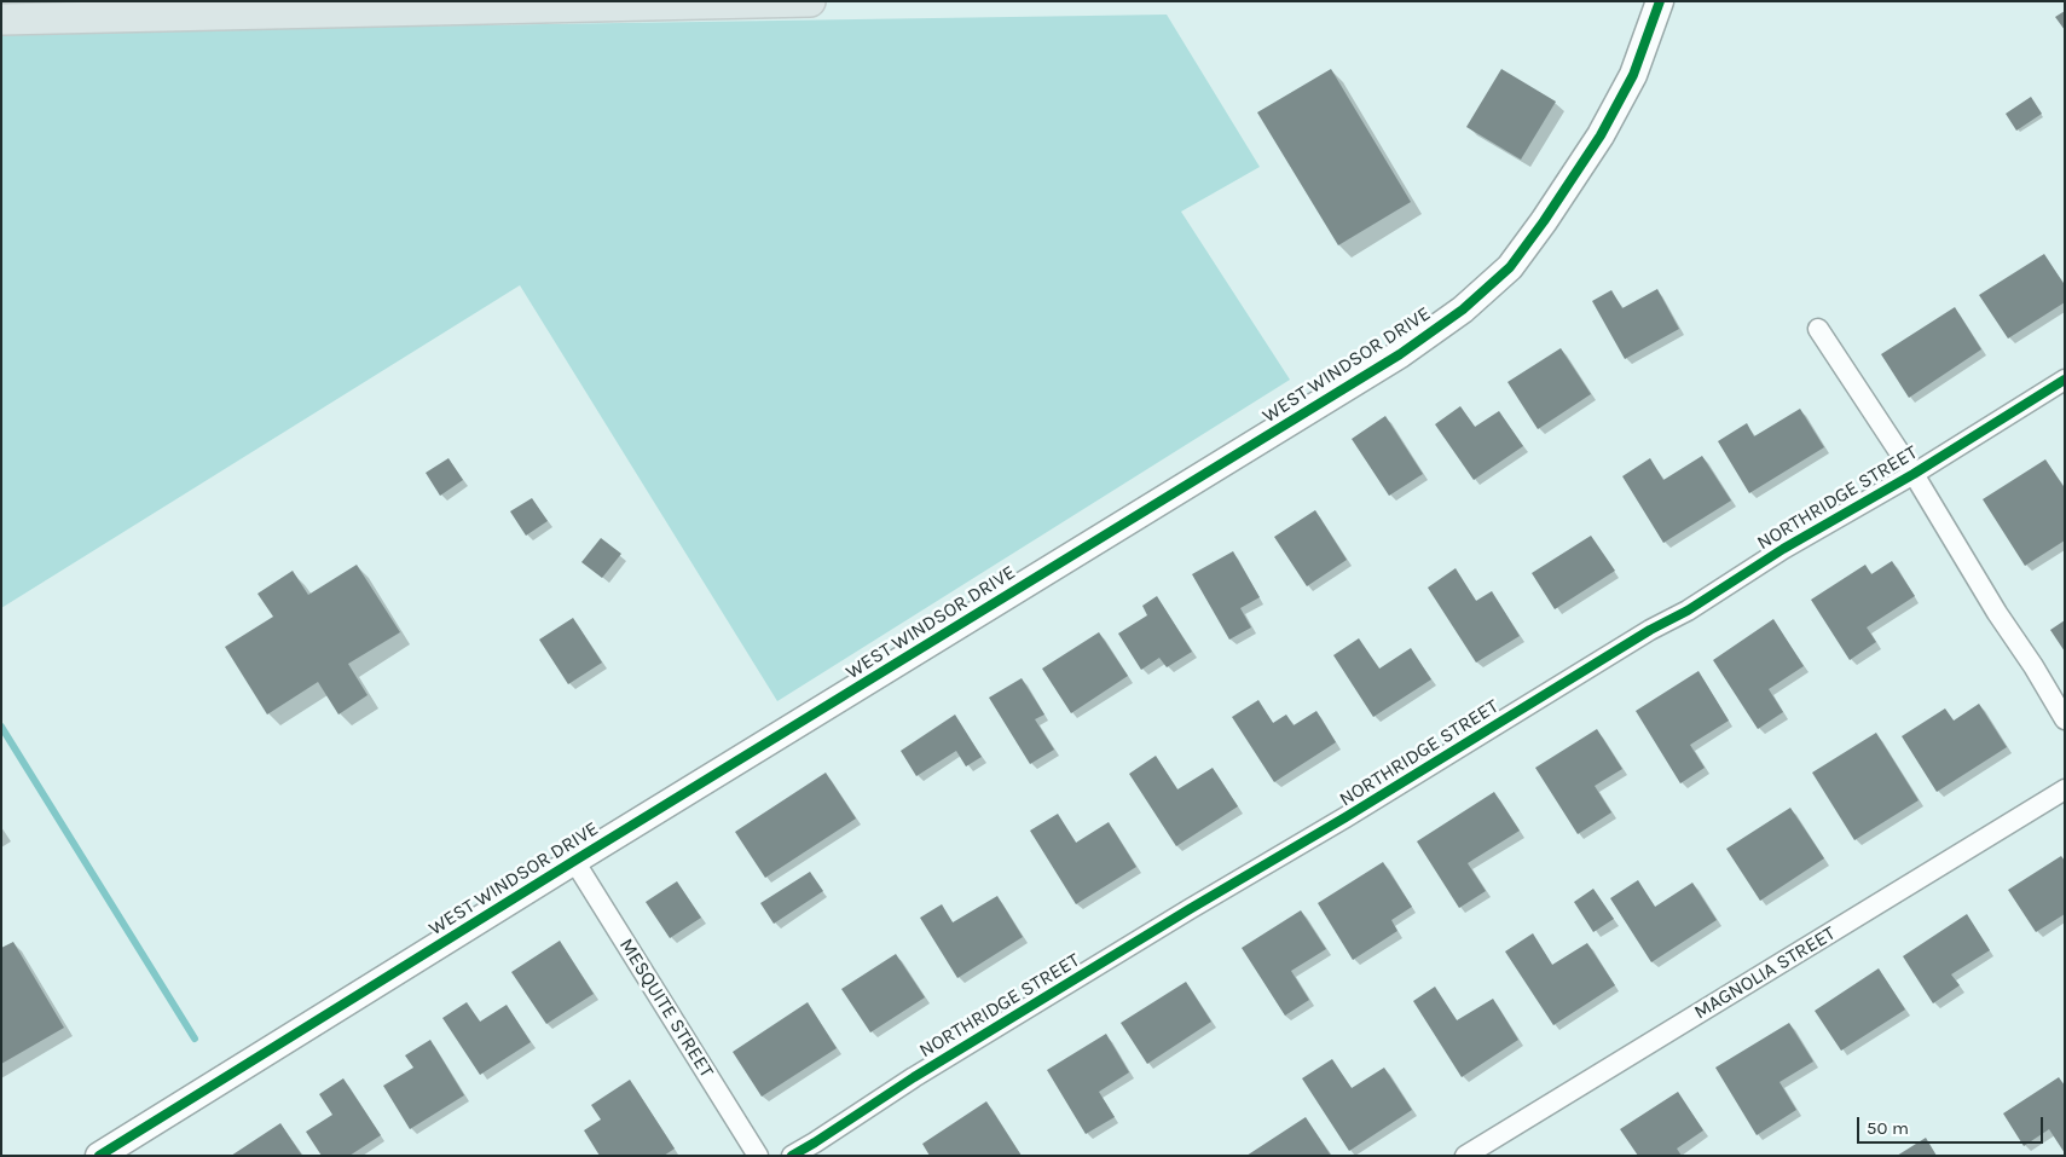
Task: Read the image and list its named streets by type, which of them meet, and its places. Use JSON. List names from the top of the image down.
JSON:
{
  "streets": {
    "street": [
      "WEST WINDSOR DRIVE",
      "NORTHRIDGE STREET",
      "MAGNOLIA STREET",
      "MESQUITE STREET"
    ]
  },
  "crossings": [
    ["WEST WINDSOR DRIVE", "MESQUITE STREET"]
  ],
  "scale_bar": "50 m"
}
